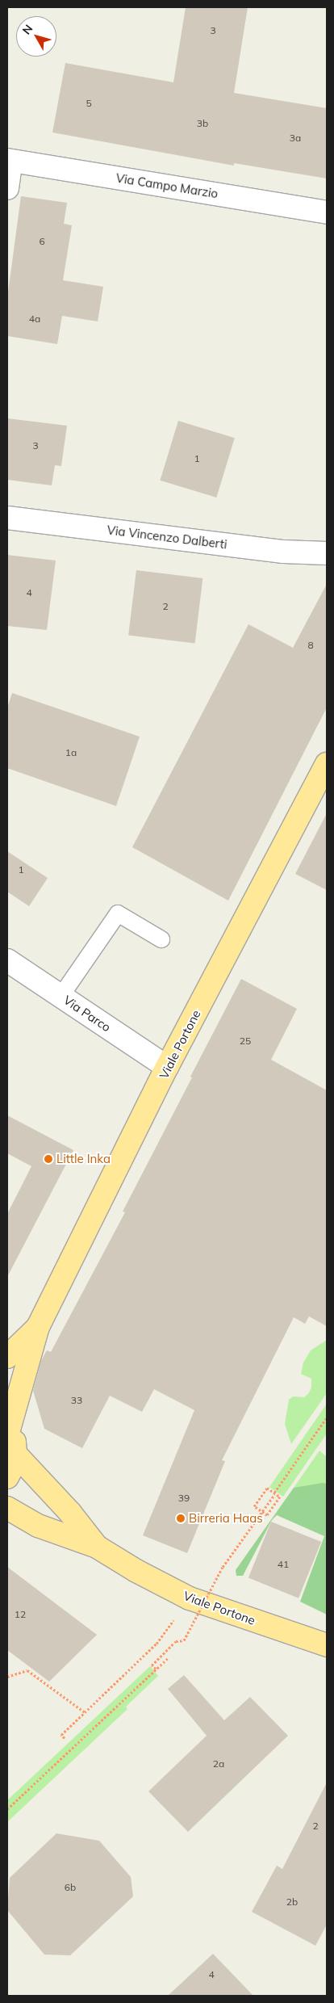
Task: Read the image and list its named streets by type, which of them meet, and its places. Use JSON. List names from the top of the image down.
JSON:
{
  "streets": {
    "main road": ["Viale Portone"],
    "street": ["Via Campo Marzio", "Via Vincenzo Dalberti", "Via Parco"]
  },
  "crossings": [
    ["Via Parco", "Viale Portone"]
  ],
  "places": ["Little Inka", "Birreria Haas"],
  "house_numbers": [
    "3",
    "5",
    "3b",
    "3a",
    "6",
    "4a",
    "3",
    "1",
    "4",
    "2",
    "8",
    "1a",
    "1",
    "25",
    "33",
    "39",
    "41",
    "12",
    "2a",
    "2",
    "6b",
    "2b",
    "4"
  ],
  "north": "top left"
}
